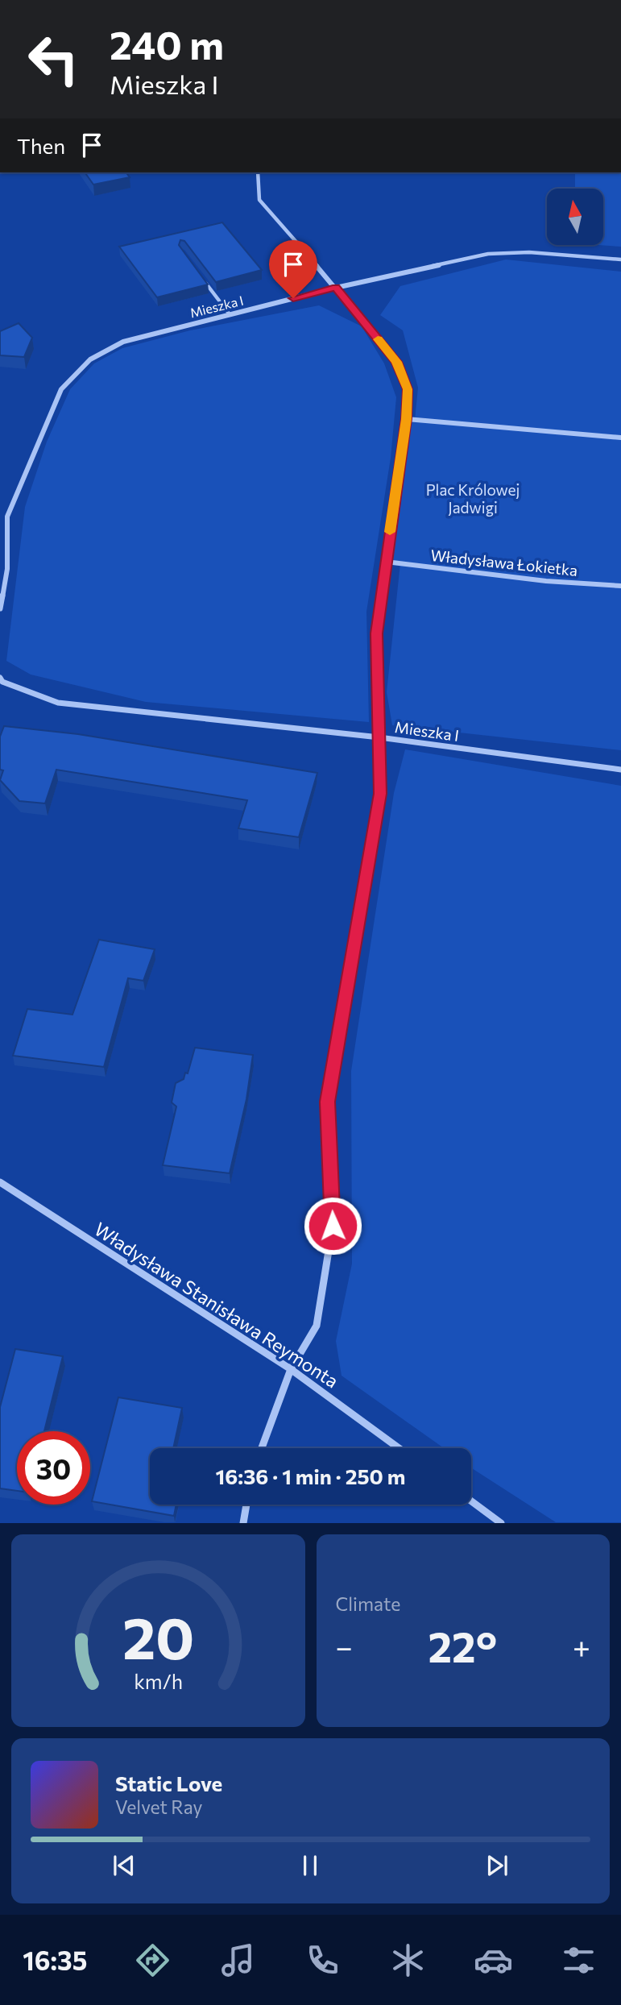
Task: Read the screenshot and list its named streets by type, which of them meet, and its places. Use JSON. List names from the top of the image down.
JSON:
{
  "streets": {
    "street": ["Mieszka I", "Władysława Łokietka", "Władysława Stanisława Reymonta"]
  },
  "parks": ["Plac Królowej Jadwigi"],
  "north": "top",
  "page": {
    "turn": ["240 m", "Mieszka I"],
    "then": "Then",
    "limit": "30",
    "trip": "16:36 · 1 min · 250 m",
    "tile": "Climate",
    "heat": ["−", "22°", "+"],
    "song": ["Static Love", "Velvet Ray"],
    "tabs": "16:35",
    "gauge": ["20", "km/h"]
  }
}
